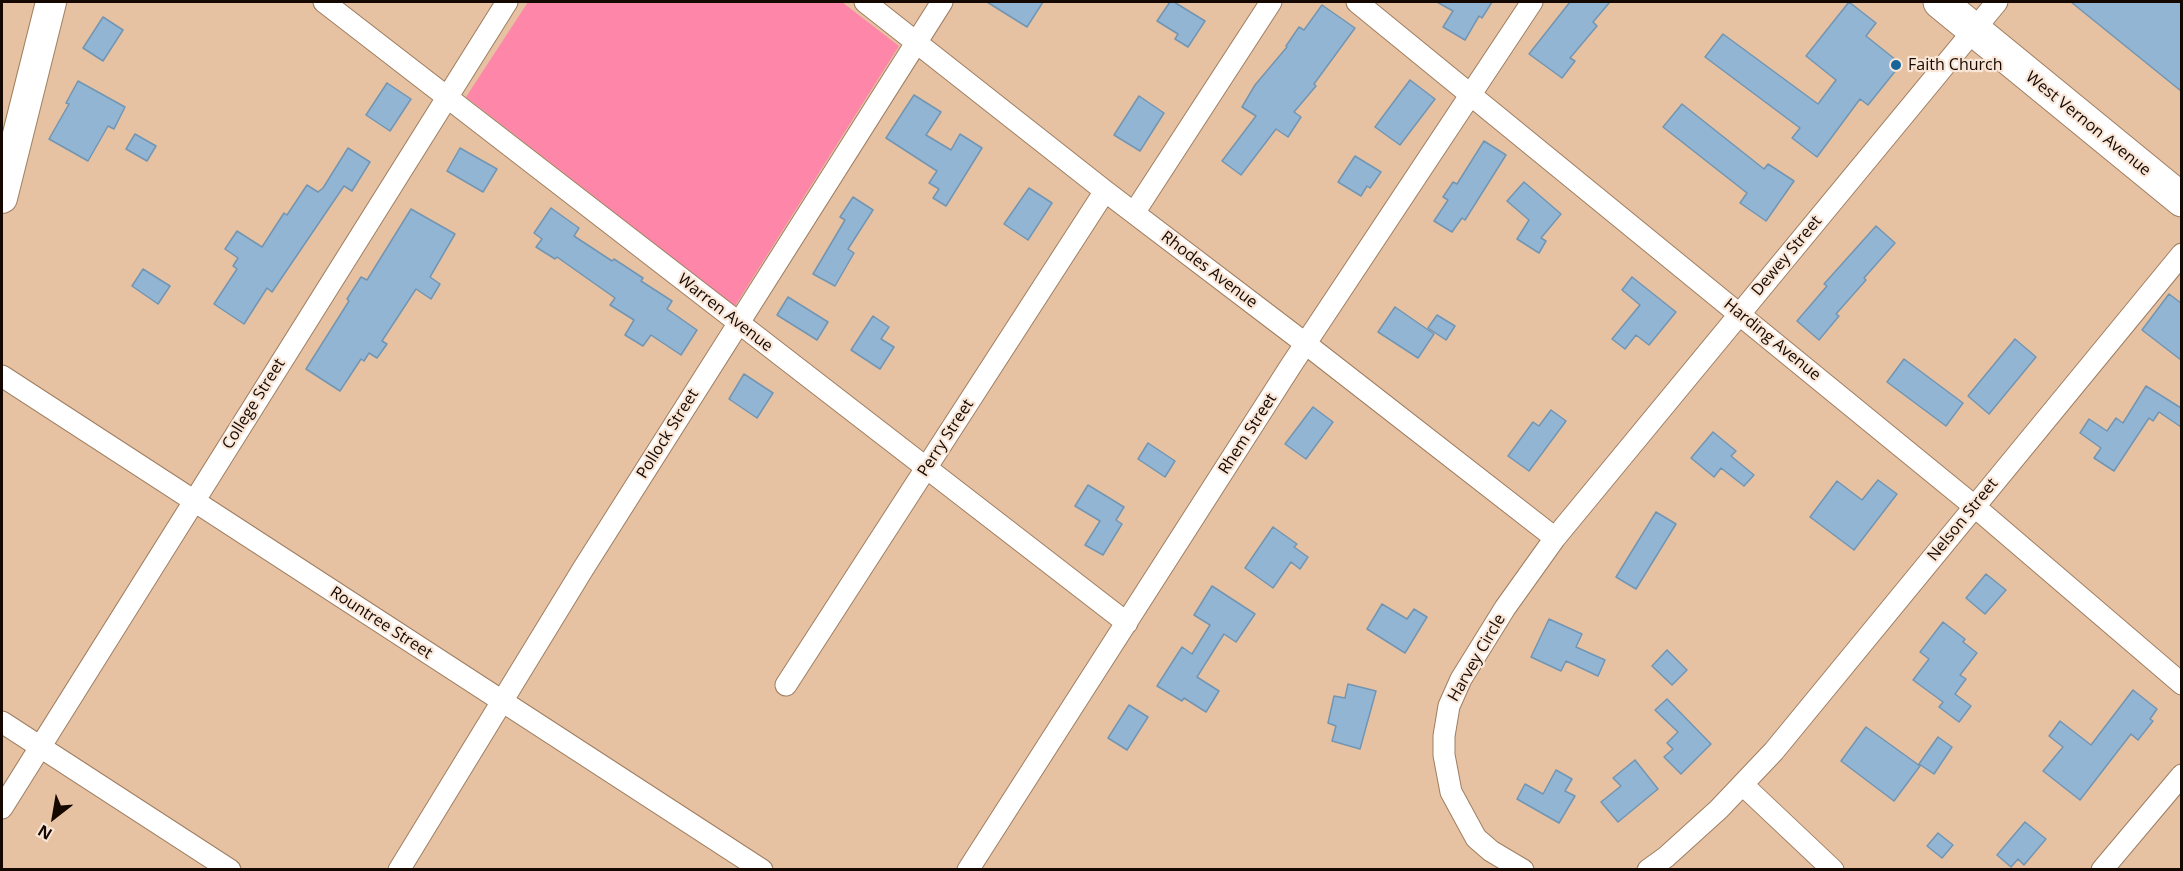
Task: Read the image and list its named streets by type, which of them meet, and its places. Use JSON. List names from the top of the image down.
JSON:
{
  "streets": {
    "main road": ["West Vernon Avenue"],
    "street": [
      "Dewey Street",
      "Rhodes Avenue",
      "Warren Avenue",
      "Harding Avenue",
      "College Street",
      "Pollock Street",
      "Rhem Street",
      "Perry Street",
      "Nelson Street",
      "Rountree Street",
      "Harvey Circle"
    ]
  },
  "crossings": [
    ["West Vernon Avenue", "Dewey Street"],
    ["Dewey Street", "Rhodes Avenue"],
    ["Dewey Street", "Harding Avenue"],
    ["Dewey Street", "Harvey Circle"],
    ["Rhodes Avenue", "Pollock Street"],
    ["Rhodes Avenue", "Rhem Street"],
    ["Rhodes Avenue", "Perry Street"],
    ["Rhodes Avenue", "Harvey Circle"],
    ["Warren Avenue", "College Street"],
    ["Warren Avenue", "Pollock Street"],
    ["Warren Avenue", "Rhem Street"],
    ["Warren Avenue", "Perry Street"],
    ["Harding Avenue", "Rhem Street"],
    ["Harding Avenue", "Nelson Street"],
    ["College Street", "Rountree Street"],
    ["Pollock Street", "Rountree Street"]
  ],
  "places": ["Faith Church"],
  "north": "bottom left"
}
